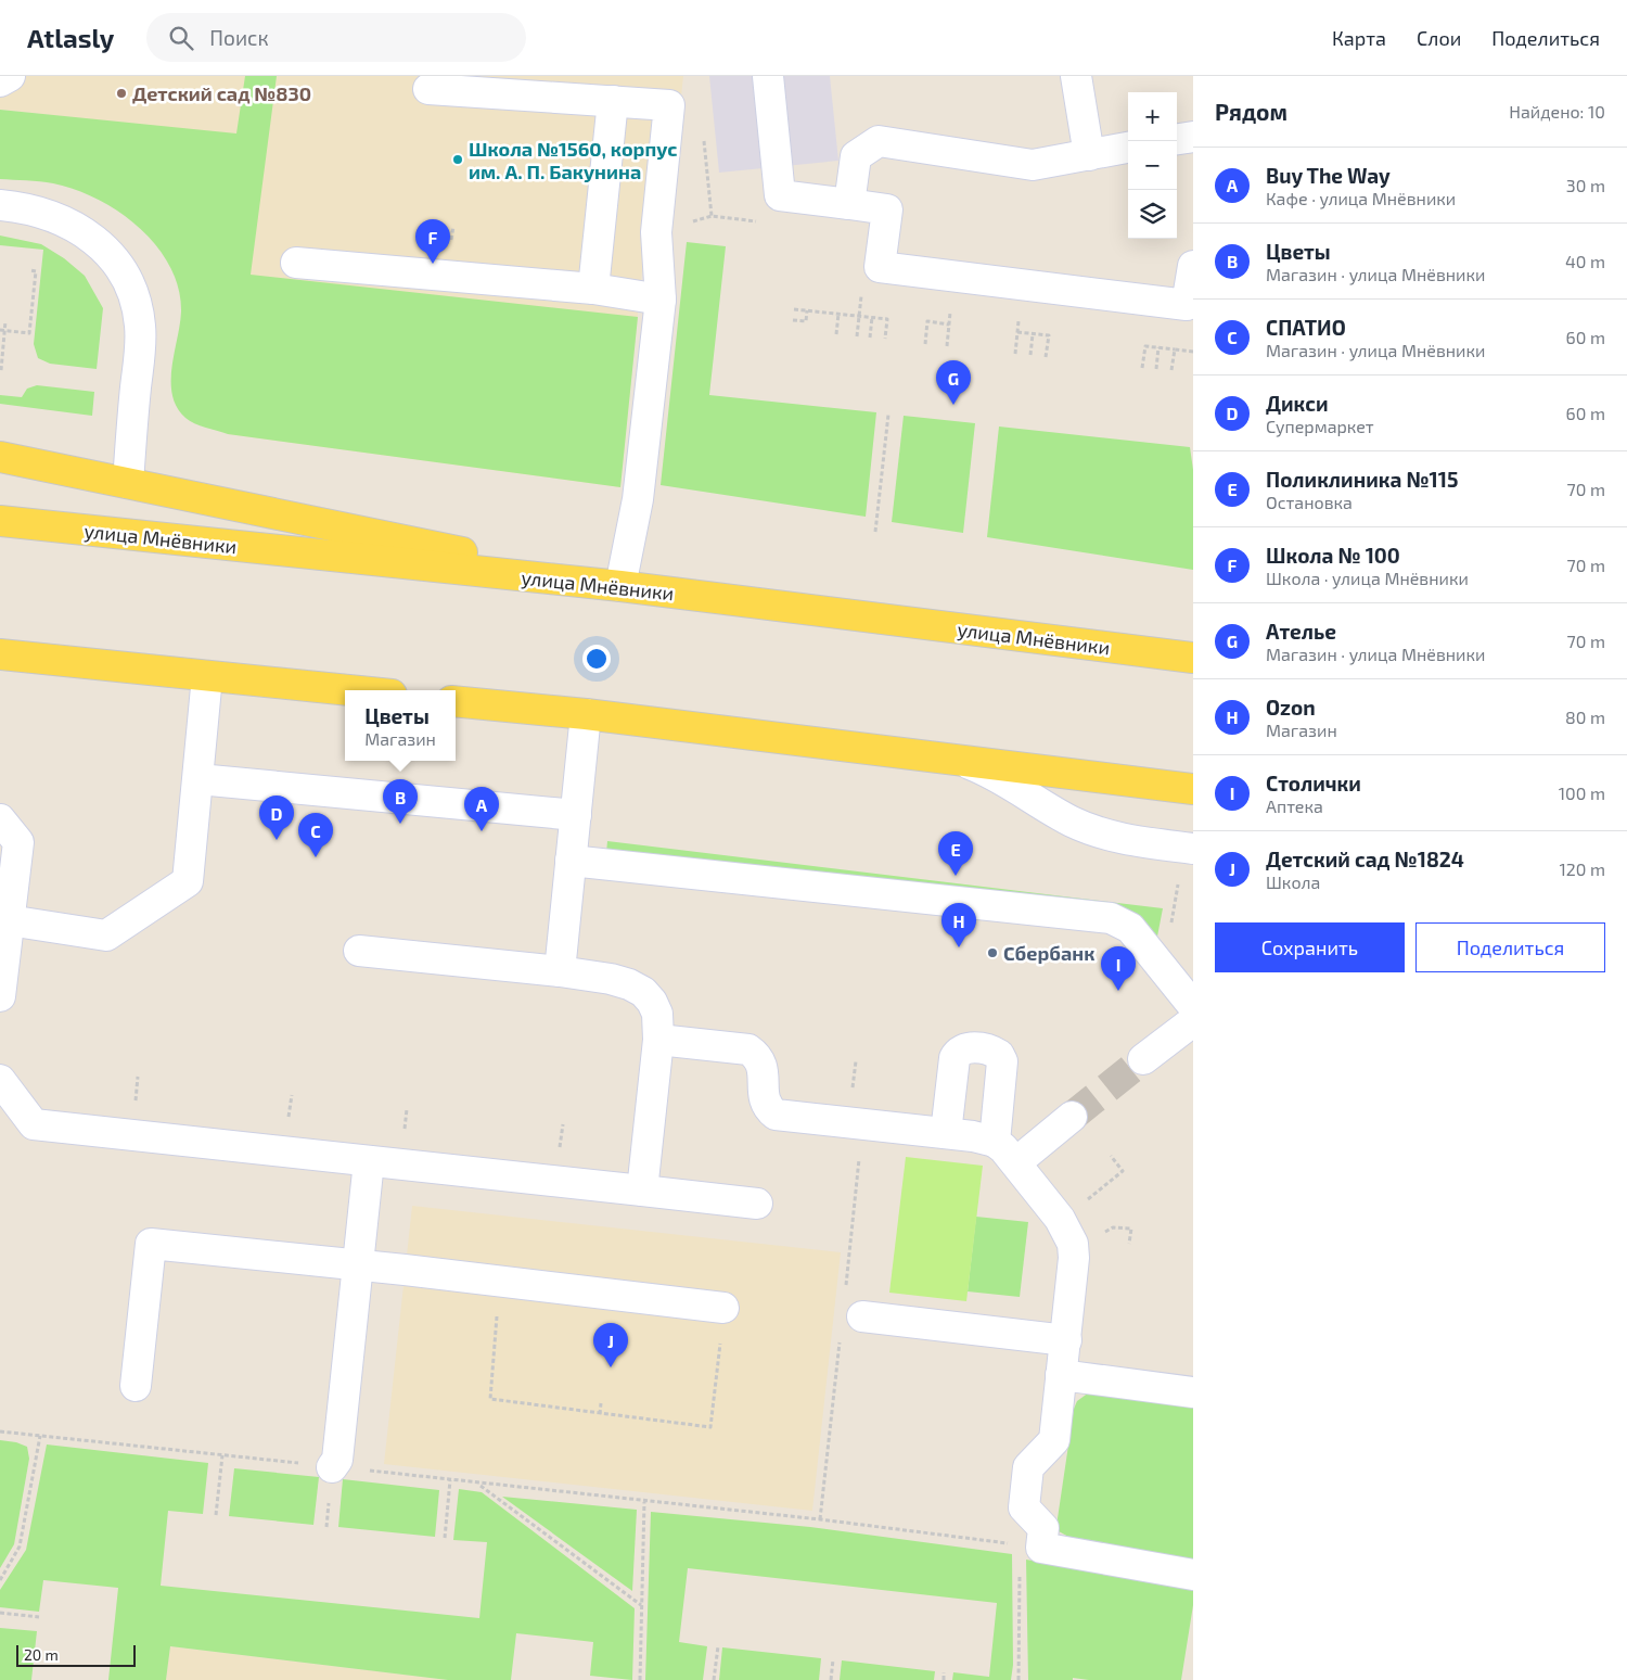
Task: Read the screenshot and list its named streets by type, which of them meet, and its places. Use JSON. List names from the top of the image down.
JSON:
{
  "streets": {
    "main road": ["улица Мнёвники"]
  },
  "places": ["Детский сад №830", "Школа №1560, корпус им. А. П. Бакунина", "Сбербанк"],
  "scale_bar": "20 m",
  "page": {
    "header": "Atlasly",
    "search": "Поиск",
    "nav": ["Карта", "Слои", "Поделиться"],
    "heading": ["Рядом", "Найдено: 10"],
    "map_buttons": ["+", "−"],
    "list": [
      {
        "mark": "A",
        "name": "Buy The Way",
        "note": "Кафе · улица Мнёвники",
        "value": "30 m"
      },
      {
        "mark": "B",
        "name": "Цветы",
        "note": "Магазин · улица Мнёвники",
        "value": "40 m"
      },
      {
        "mark": "C",
        "name": "СПАТИО",
        "note": "Магазин · улица Мнёвники",
        "value": "60 m"
      },
      {
        "mark": "D",
        "name": "Дикси",
        "note": "Супермаркет",
        "value": "60 m"
      },
      {
        "mark": "E",
        "name": "Поликлиника №115",
        "note": "Остановка",
        "value": "70 m"
      },
      {
        "mark": "F",
        "name": "Школа № 100",
        "note": "Школа · улица Мнёвники",
        "value": "70 m"
      },
      {
        "mark": "G",
        "name": "Ателье",
        "note": "Магазин · улица Мнёвники",
        "value": "70 m"
      },
      {
        "mark": "H",
        "name": "Ozon",
        "note": "Магазин",
        "value": "80 m"
      },
      {
        "mark": "I",
        "name": "Столички",
        "note": "Аптека",
        "value": "100 m"
      },
      {
        "mark": "J",
        "name": "Детский сад №1824",
        "note": "Школа",
        "value": "120 m"
      }
    ],
    "pins": [
      "F",
      "G",
      "B",
      "A",
      "D",
      "C",
      "E",
      "H",
      "I",
      "J"
    ],
    "popup": ["Цветы", "Магазин"],
    "buttons": ["Сохранить", "Поделиться"],
    "scale": "20 m"
  }
}
